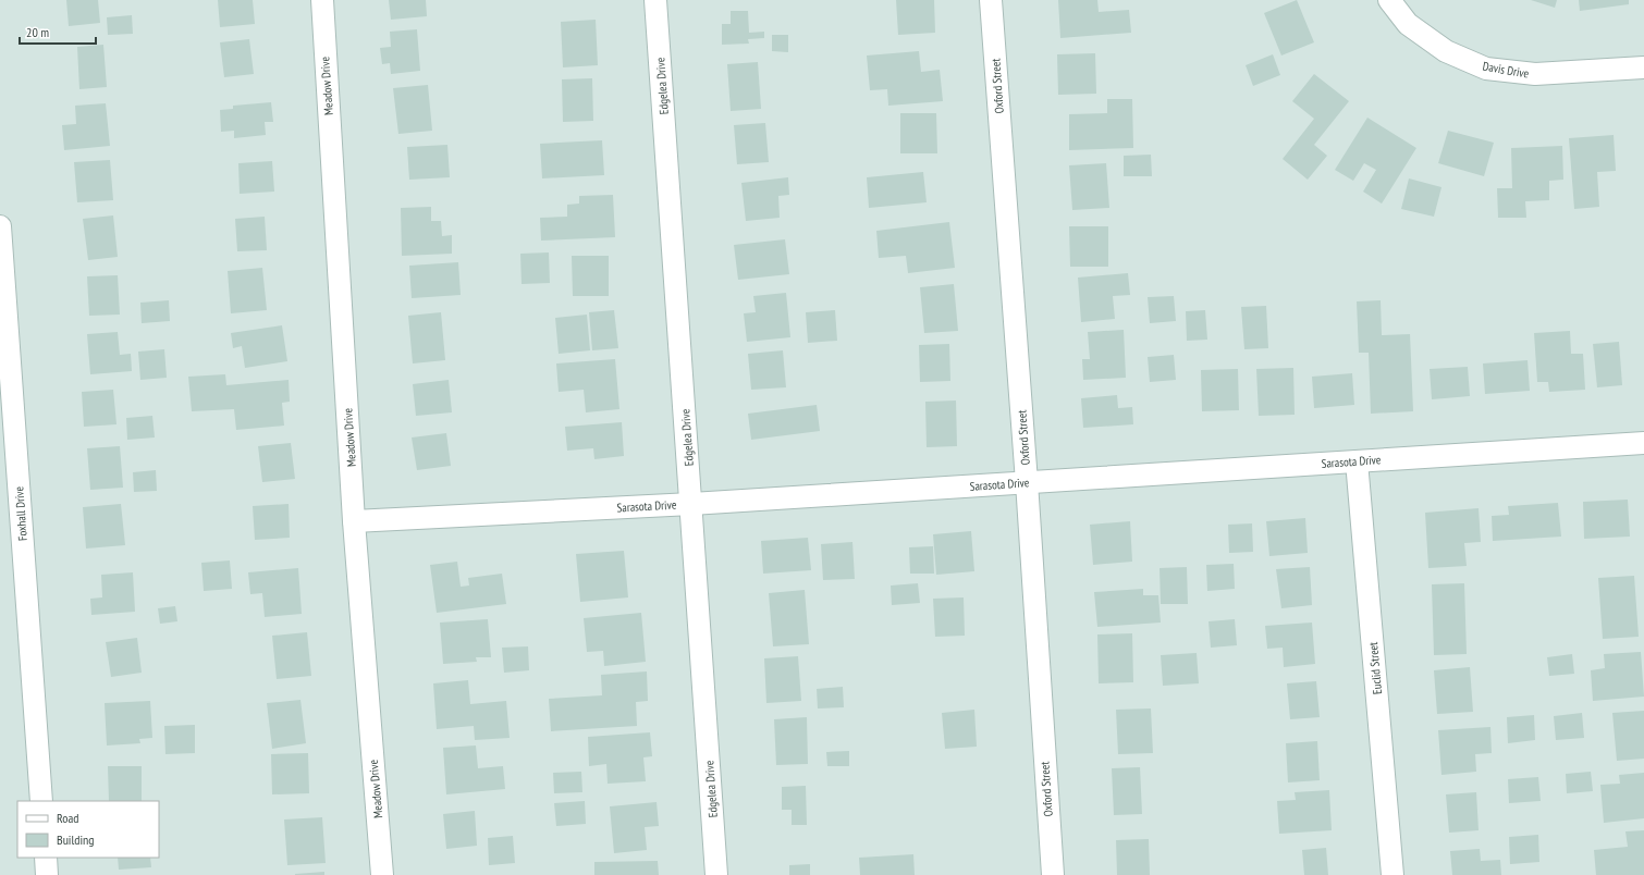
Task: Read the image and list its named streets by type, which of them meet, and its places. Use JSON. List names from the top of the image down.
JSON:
{
  "streets": {
    "street": [
      "Davis Drive",
      "Meadow Drive",
      "Edgelea Drive",
      "Oxford Street",
      "Sarasota Drive",
      "Foxhall Drive",
      "Euclid Street"
    ]
  },
  "crossings": [
    ["Meadow Drive", "Sarasota Drive"],
    ["Edgelea Drive", "Sarasota Drive"],
    ["Oxford Street", "Sarasota Drive"],
    ["Sarasota Drive", "Euclid Street"]
  ],
  "legend": ["Road", "Building"],
  "scale_bar": "20 m"
}
